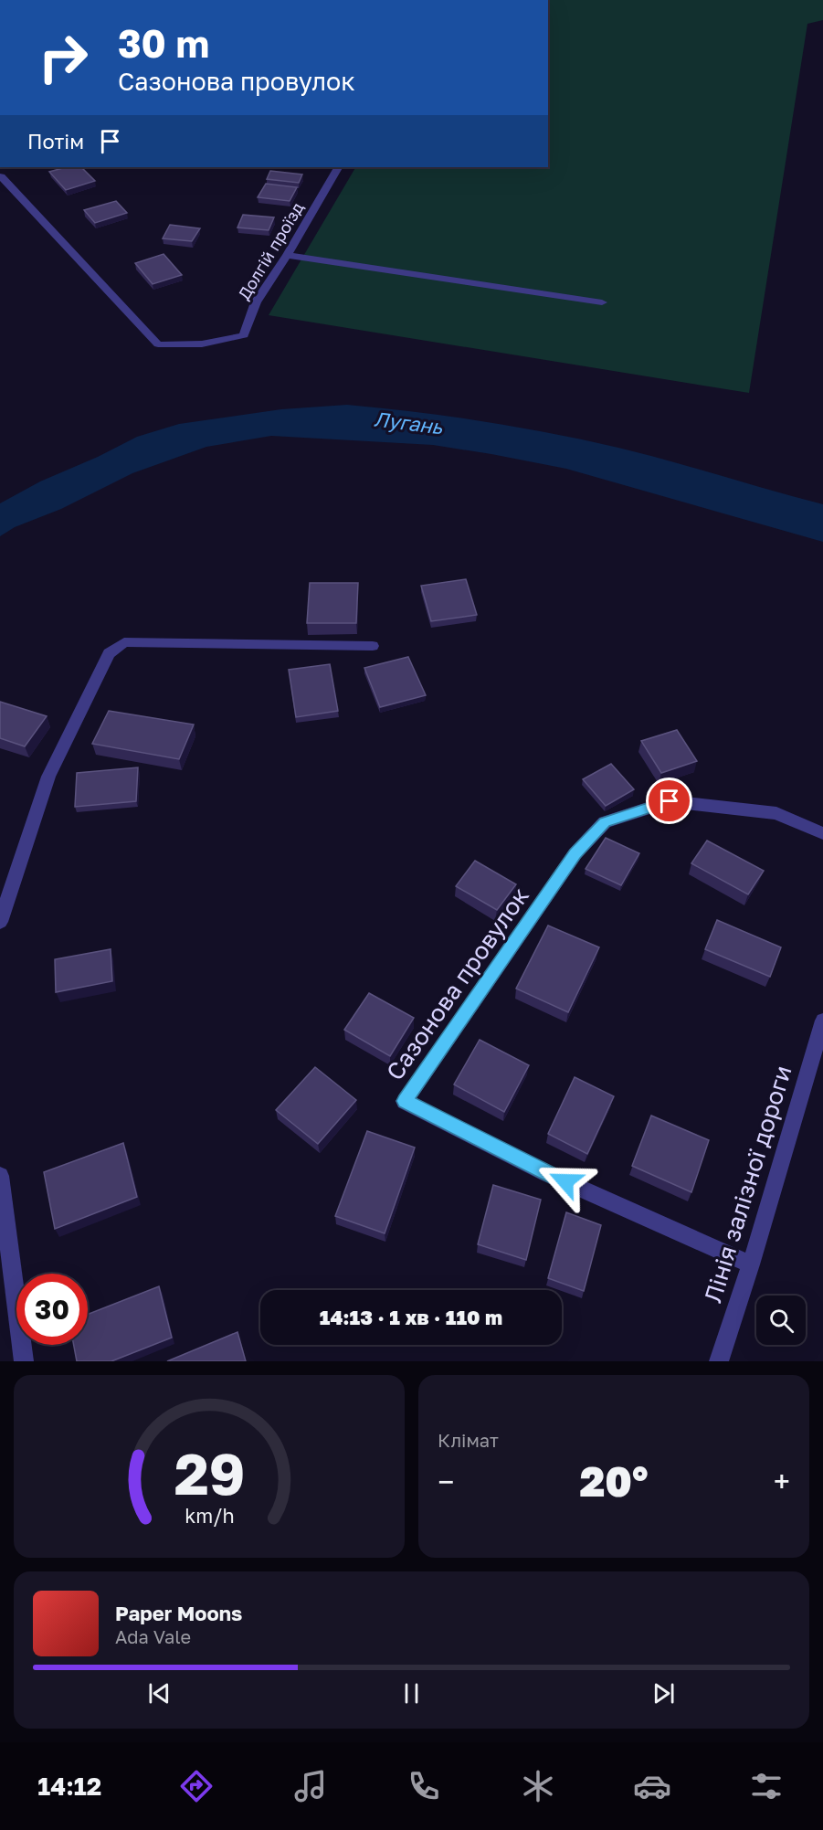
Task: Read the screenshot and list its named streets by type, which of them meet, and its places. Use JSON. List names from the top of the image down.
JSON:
{
  "streets": {
    "street": ["Долгій проїзд", "Сазонова провулок", "Лінія залізної дороги"]
  },
  "crossings": [
    ["Сазонова провулок", "Лінія залізної дороги"]
  ],
  "water": ["Лугань"],
  "page": {
    "turn": ["30 m", "Сазонова провулок"],
    "then": "Потім",
    "limit": "30",
    "trip": "14:13 · 1 хв · 110 m",
    "tile": "Клімат",
    "heat": ["−", "20°", "+"],
    "song": ["Paper Moons", "Ada Vale"],
    "tabs": "14:12",
    "gauge": ["29", "km/h"]
  }
}
